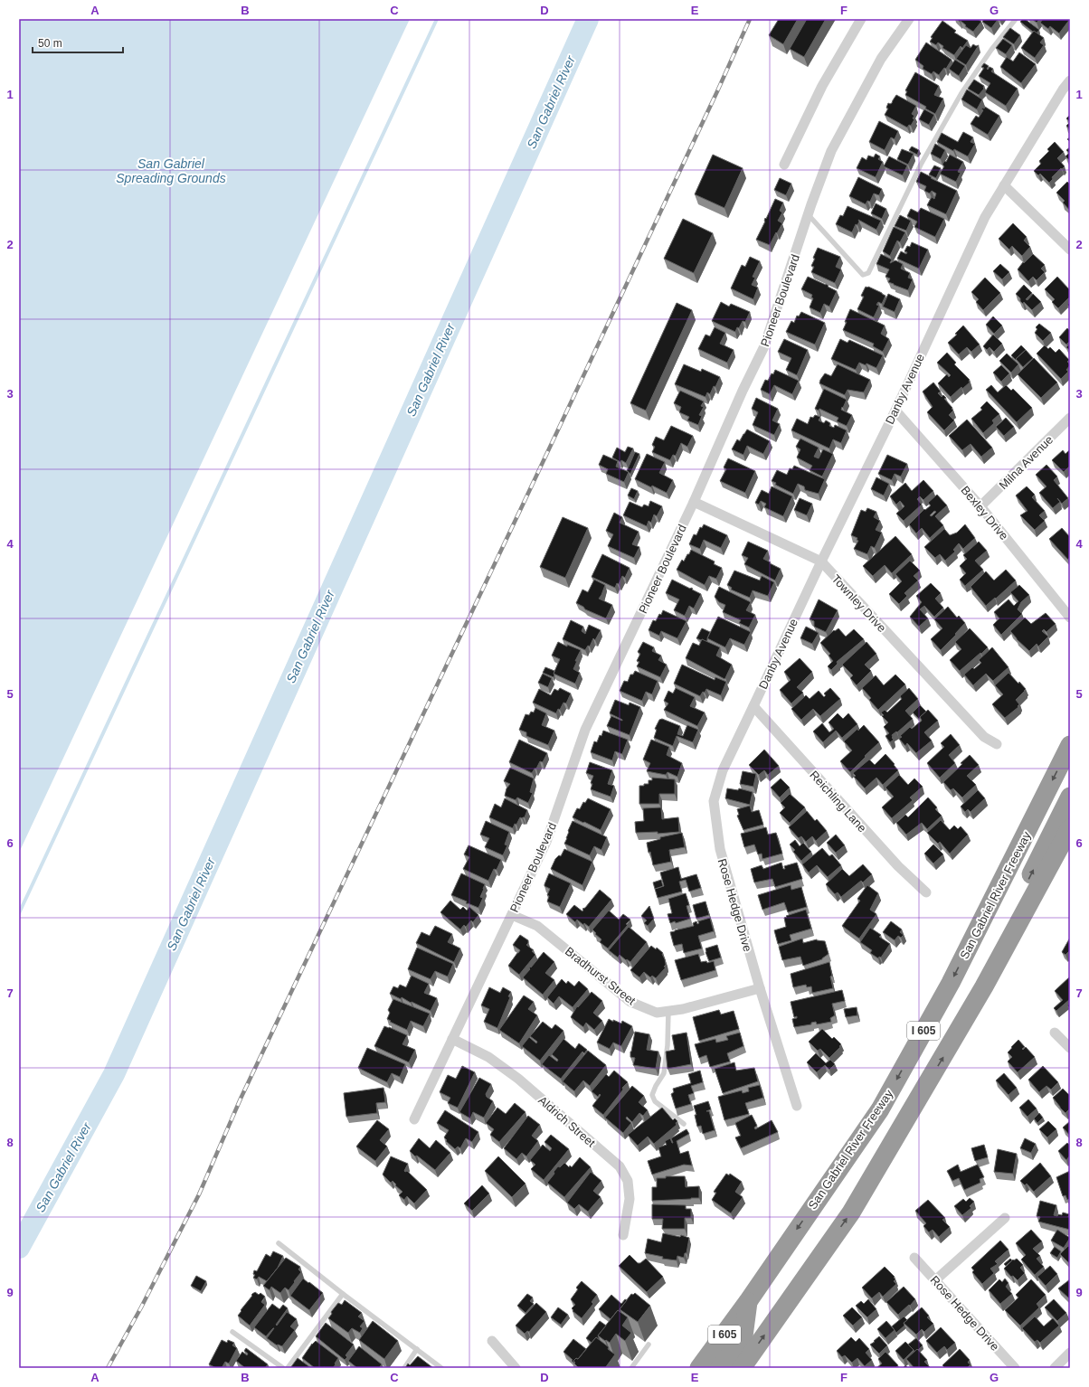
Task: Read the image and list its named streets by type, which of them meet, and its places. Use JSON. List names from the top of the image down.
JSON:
{
  "streets": {
    "highway": ["San Gabriel River Freeway", "I 605"],
    "street": [
      "Pioneer Boulevard",
      "Danby Avenue",
      "Milna Avenue",
      "Bexley Drive",
      "Townley Drive",
      "Reichling Lane",
      "Rose Hedge Drive",
      "Bradhurst Street",
      "Aldrich Street"
    ]
  },
  "crossings": [
    ["Pioneer Boulevard", "Townley Drive"],
    ["Pioneer Boulevard", "Bradhurst Street"],
    ["Pioneer Boulevard", "Aldrich Street"],
    ["Danby Avenue", "Bexley Drive"],
    ["Danby Avenue", "Townley Drive"],
    ["Danby Avenue", "Reichling Lane"],
    ["Danby Avenue", "Rose Hedge Drive"],
    ["Milna Avenue", "Bexley Drive"],
    ["Reichling Lane", "Rose Hedge Drive"],
    ["Rose Hedge Drive", "Bradhurst Street"]
  ],
  "water": ["San Gabriel River", "San Gabriel Spreading Grounds"],
  "scale_bar": "50 m",
  "grid": {
    "columns": [
      "A",
      "B",
      "C",
      "D",
      "E",
      "F",
      "G"
    ],
    "rows": [
      "1",
      "2",
      "3",
      "4",
      "5",
      "6",
      "7",
      "8",
      "9"
    ]
  }
}
